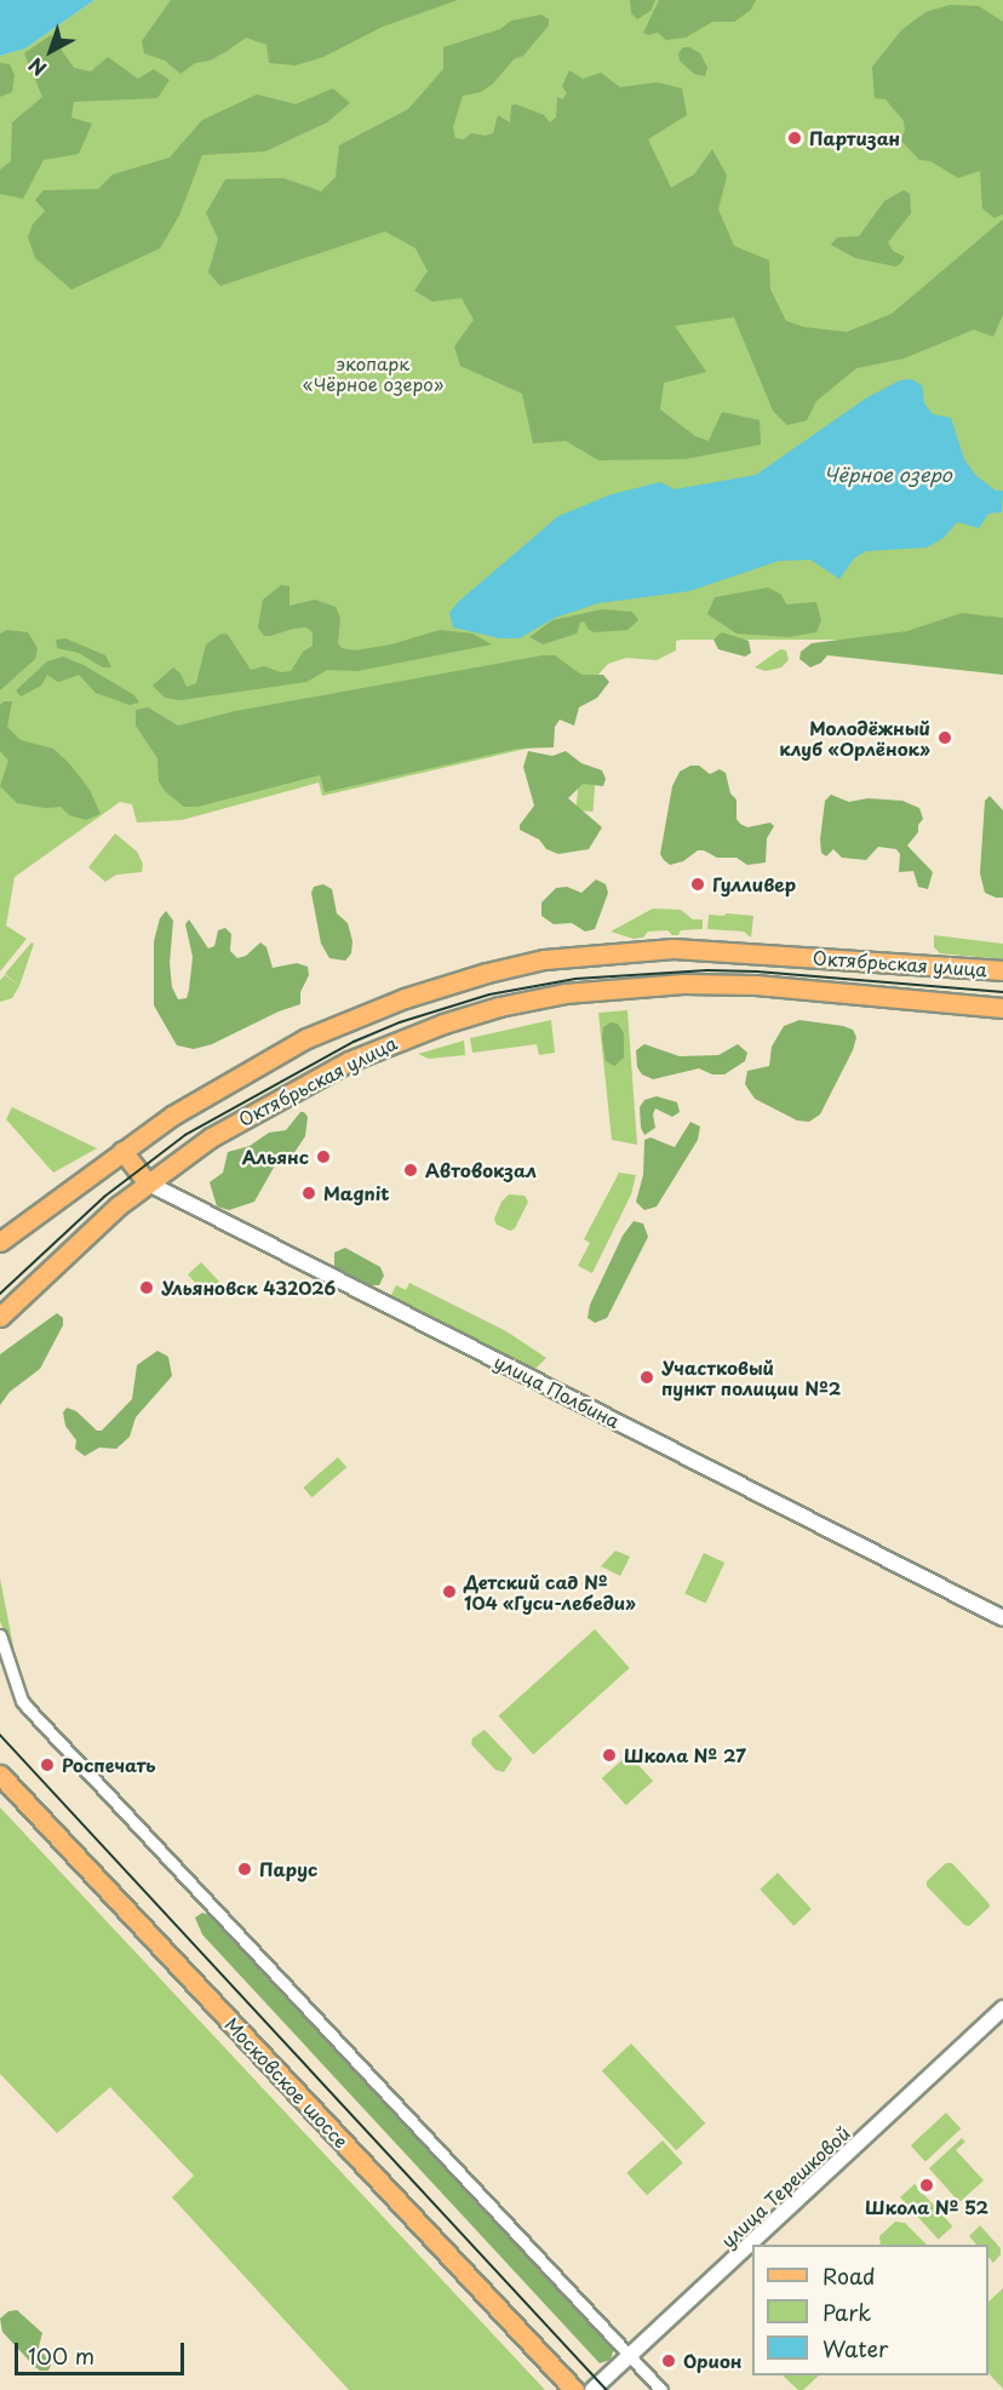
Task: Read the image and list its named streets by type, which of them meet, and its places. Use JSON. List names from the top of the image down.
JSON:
{
  "streets": {
    "main road": ["Октябрьская улица", "улица Полбина", "Московское шоссе"],
    "street": ["улица Терешковой"]
  },
  "crossings": [
    ["Октябрьская улица", "улица Полбина"]
  ],
  "water": ["Чёрное озеро"],
  "parks": ["экопарк «Чёрное озеро»"],
  "places": [
    "Партизан",
    "Молодёжный клуб «Орлёнок»",
    "Гулливер",
    "Альянс",
    "Автовокзал",
    "Magnit",
    "Ульяновск 432026",
    "Участковый пункт полиции №2",
    "Детский сад № 104 «Гуси-лебеди»",
    "Школа № 27",
    "Роспечать",
    "Парус",
    "Школа № 52",
    "Орион"
  ],
  "legend": ["Road", "Park", "Water"],
  "scale_bar": "100 m",
  "north": "bottom left"
}
